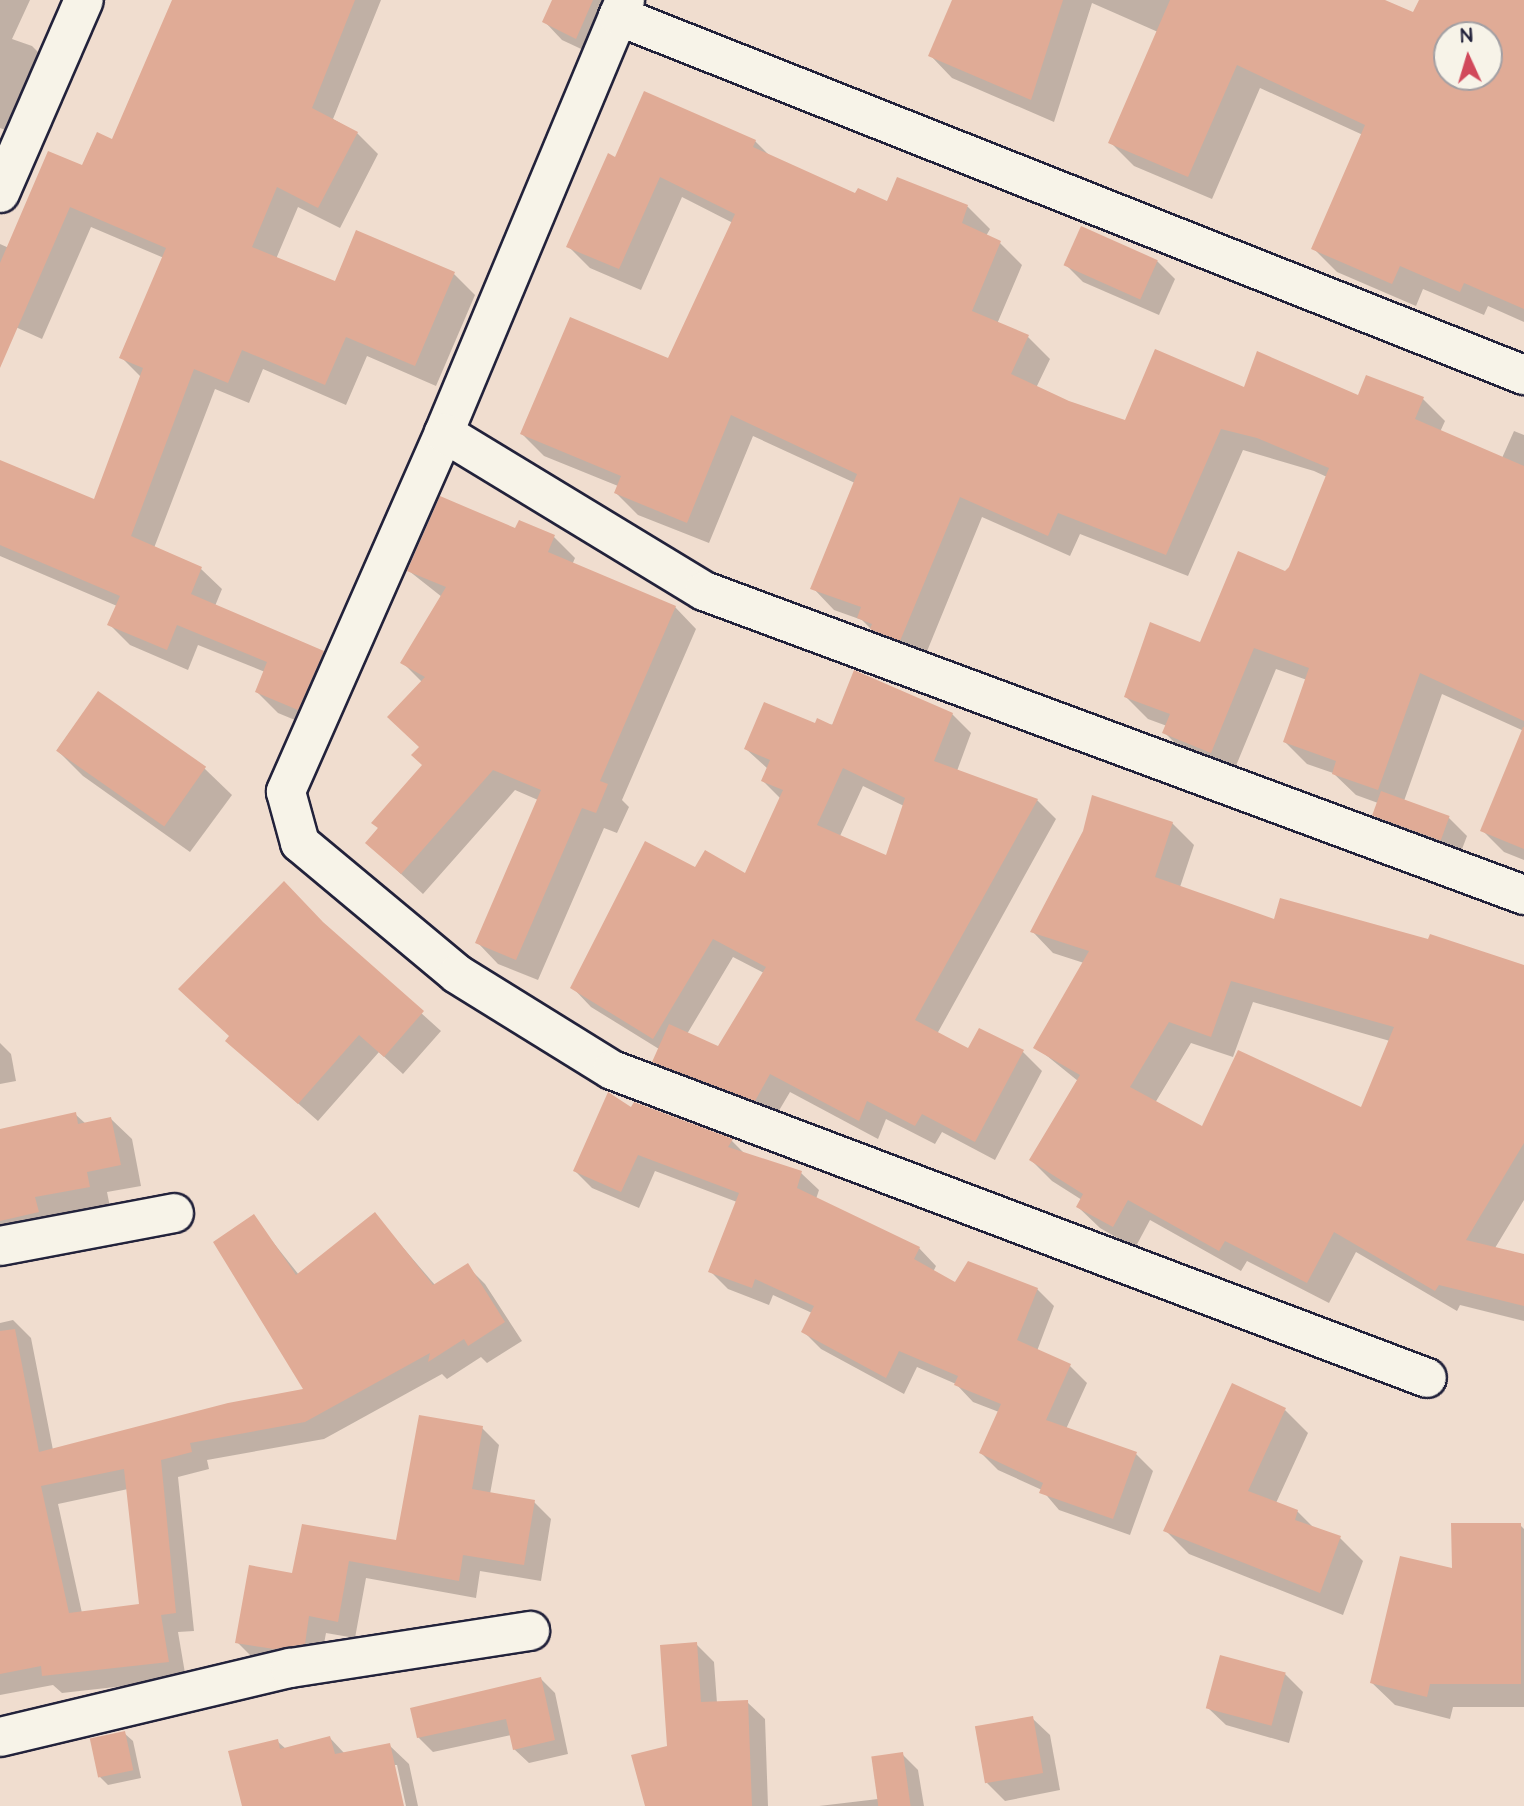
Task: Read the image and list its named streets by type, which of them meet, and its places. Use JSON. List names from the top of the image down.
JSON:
{
  "north": "top"
}
